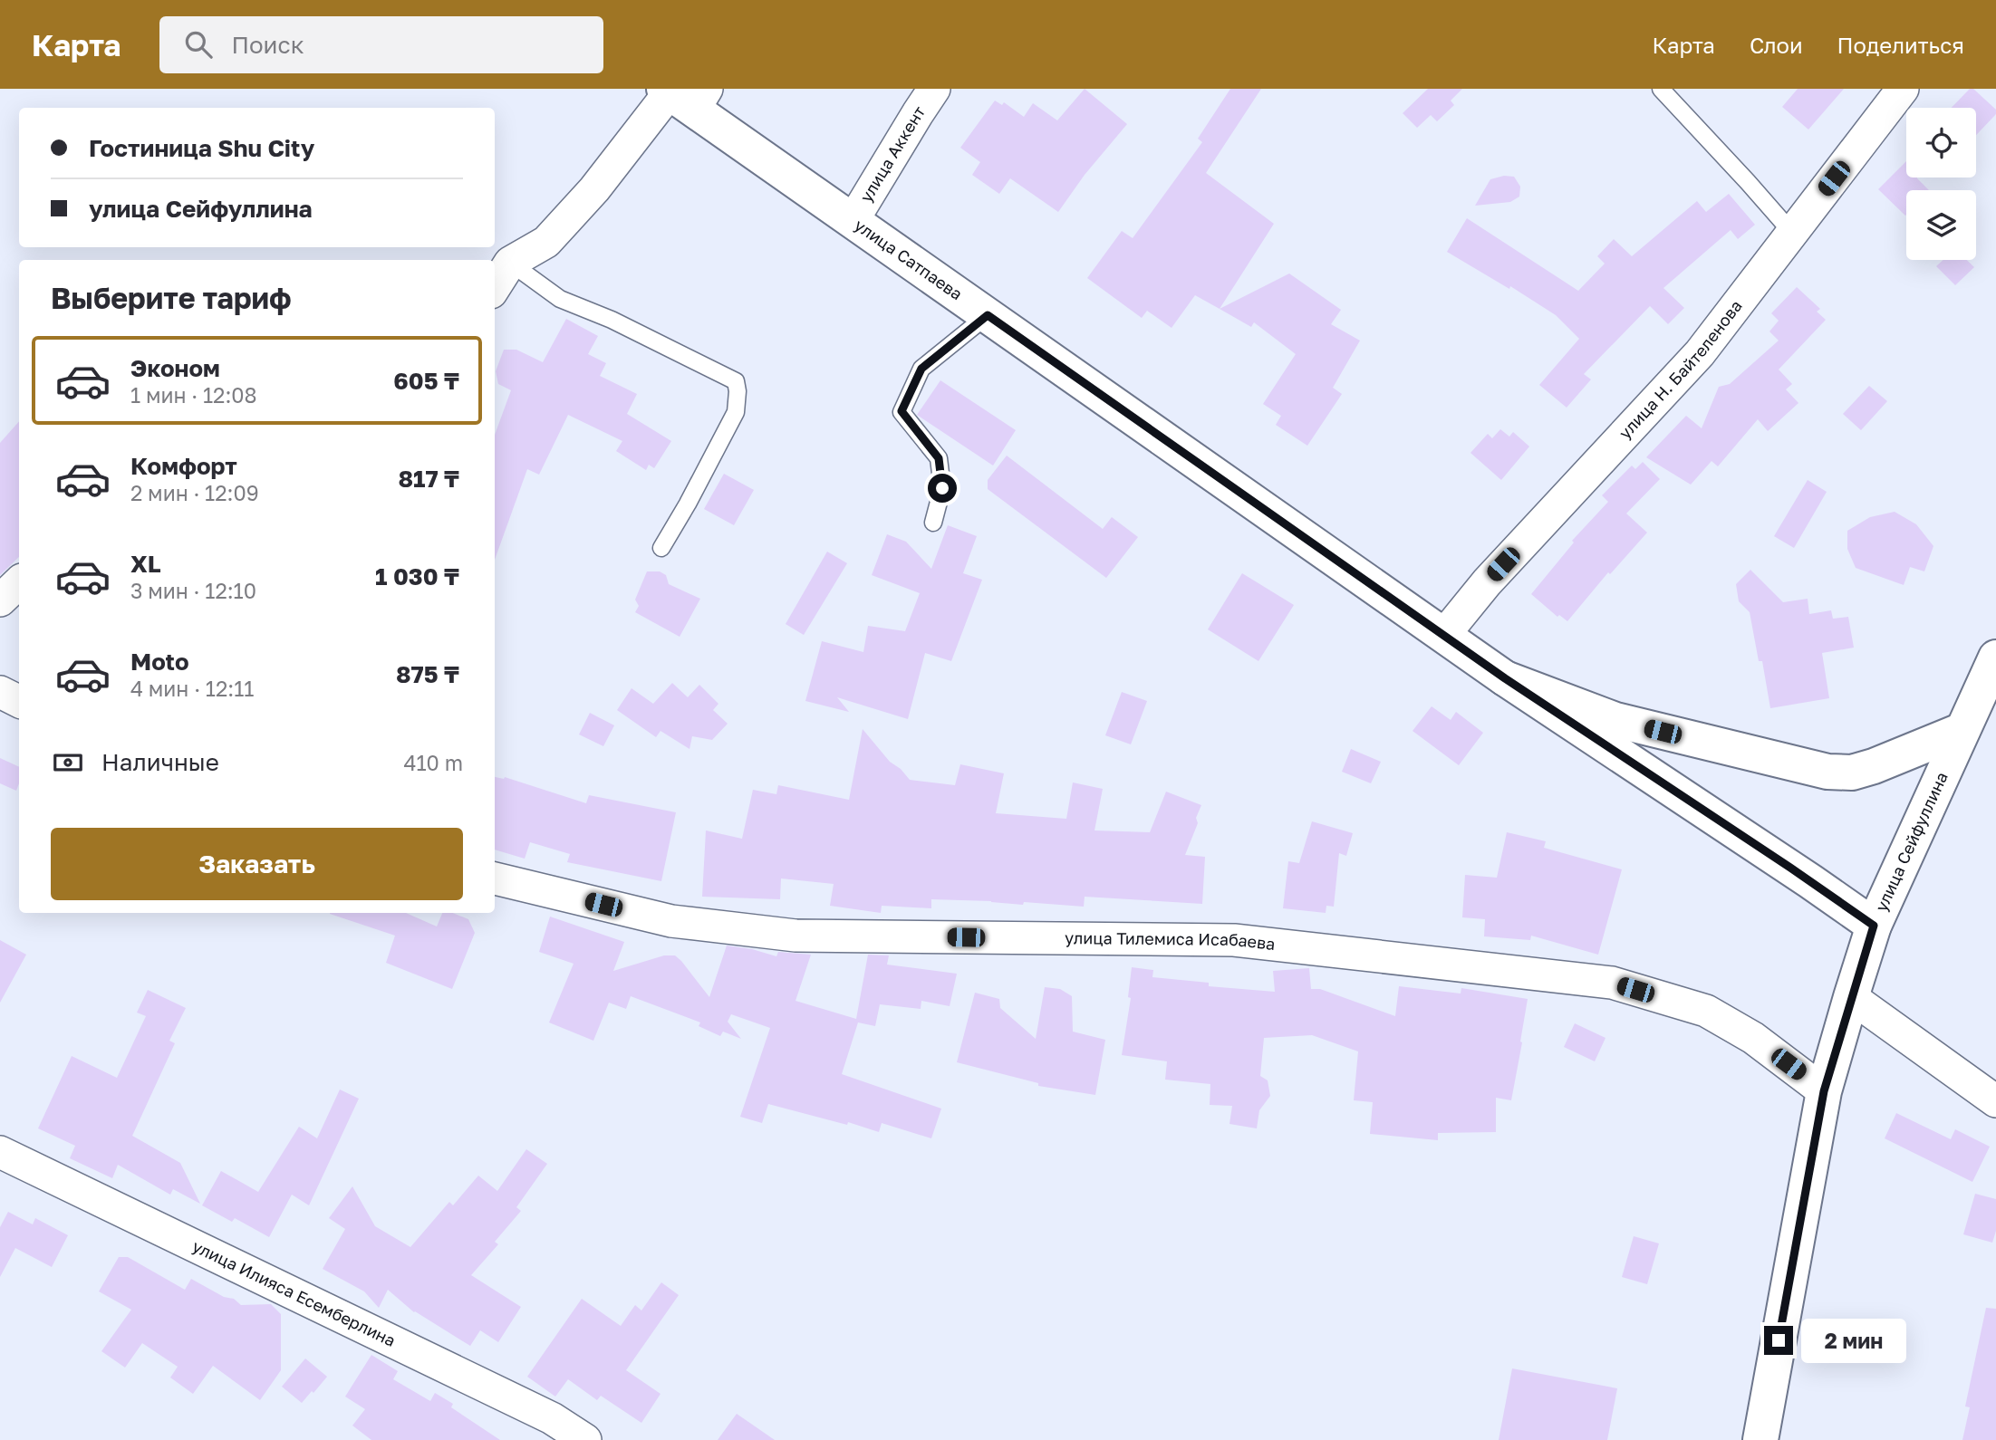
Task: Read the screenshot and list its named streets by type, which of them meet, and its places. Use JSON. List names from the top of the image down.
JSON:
{
  "streets": {
    "street": [
      "улица Аккент",
      "улица Сатпаева",
      "улица Н. Байтеленова",
      "улица Сейфуллина",
      "улица Тилемиса Исабаева",
      "улица Илияса Есемберлина"
    ]
  },
  "crossings": [
    ["улица Аккент", "улица Сатпаева"],
    ["улица Сатпаева", "улица Н. Байтеленова"],
    ["улица Сатпаева", "улица Сейфуллина"],
    ["улица Сейфуллина", "улица Тилемиса Исабаева"]
  ],
  "page": {
    "header": "Карта",
    "search": "Поиск",
    "nav": ["Карта", "Слои", "Поделиться"],
    "banner": ["Гостиница Shu City", "улица Сейфуллина"],
    "heading": "Выберите тариф",
    "list": [
      {
        "name": "Эконом",
        "note": "1 мин · 12:08",
        "value": "605 ₸"
      },
      {
        "name": "Комфорт",
        "note": "2 мин · 12:09",
        "value": "817 ₸"
      },
      {
        "name": "XL",
        "note": "3 мин · 12:10",
        "value": "1 030 ₸"
      },
      {
        "name": "Moto",
        "note": "4 мин · 12:11",
        "value": "875 ₸"
      }
    ],
    "pay": ["Наличные", "410 m"],
    "buttons": "Заказать",
    "bubble": "2 мин"
  }
}
